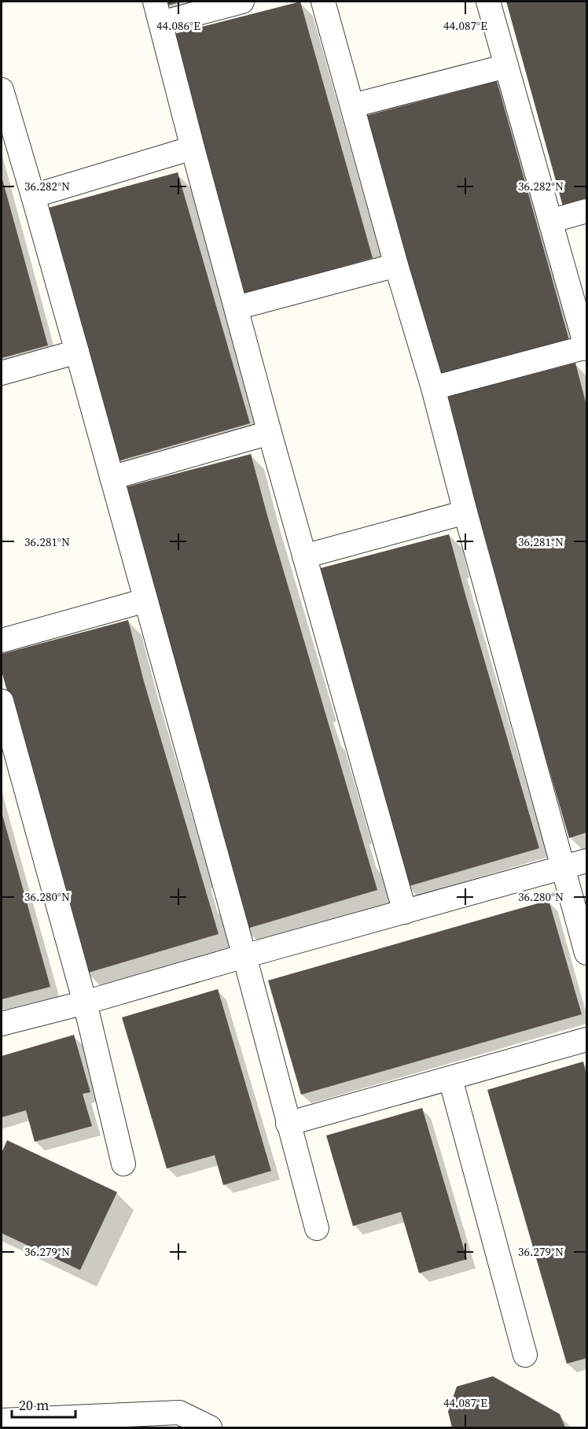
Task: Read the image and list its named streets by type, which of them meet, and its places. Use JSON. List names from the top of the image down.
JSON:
{
  "scale_bar": "20 m",
  "coordinates": [
    "44.086°E",
    "44.087°E",
    "36.282°N",
    "36.281°N",
    "36.280°N",
    "36.279°N"
  ]
}
